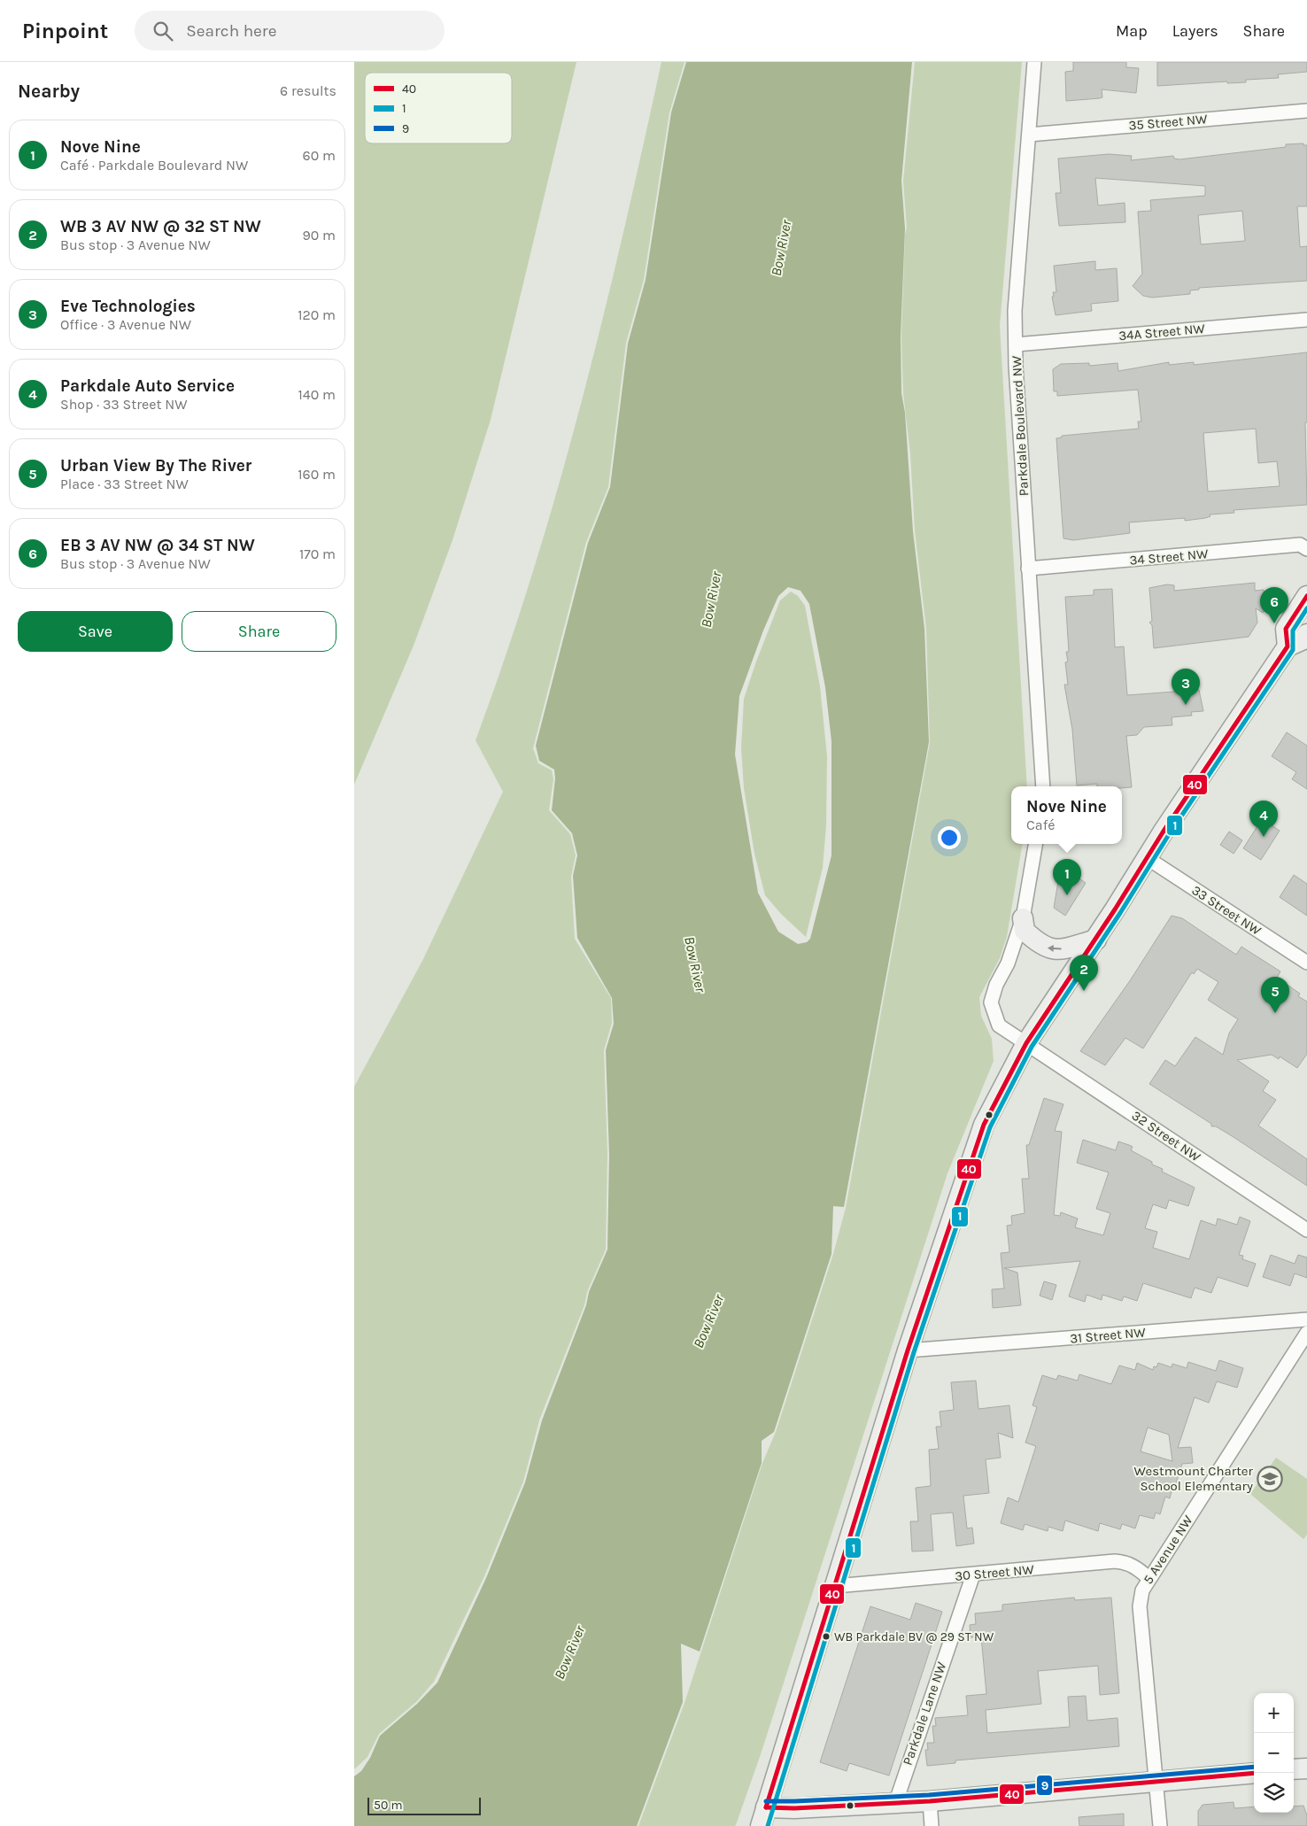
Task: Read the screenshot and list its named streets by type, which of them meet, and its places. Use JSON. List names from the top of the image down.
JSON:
{
  "streets": {
    "street": [
      "35 Street NW",
      "34A Street NW",
      "Parkdale Boulevard NW",
      "34 Street NW",
      "33 Street NW",
      "32 Street NW",
      "31 Street NW",
      "5 Avenue NW",
      "30 Street NW",
      "Parkdale Lane NW"
    ]
  },
  "crossings": [
    ["35 Street NW", "Parkdale Boulevard NW"],
    ["34A Street NW", "Parkdale Boulevard NW"],
    ["Parkdale Boulevard NW", "34 Street NW"],
    ["5 Avenue NW", "30 Street NW"],
    ["30 Street NW", "Parkdale Lane NW"]
  ],
  "water": ["Bow River"],
  "places": {
    "school or university": ["Westmount Charter School Elementary"],
    "other": ["WB Parkdale BV @ 29 ST NW"]
  },
  "lines": ["transit line 40", "transit line 1", "transit line 9"],
  "legend": ["40", "1", "9"],
  "scale_bar": "50 m",
  "page": {
    "header": "Pinpoint",
    "search": "Search here",
    "nav": ["Map", "Layers", "Share"],
    "heading": ["Nearby", "6 results"],
    "list": [
      {
        "mark": "1",
        "name": "Nove Nine",
        "note": "Café · Parkdale Boulevard NW",
        "value": "60 m"
      },
      {
        "mark": "2",
        "name": "WB 3 AV NW @ 32 ST NW",
        "note": "Bus stop · 3 Avenue NW",
        "value": "90 m"
      },
      {
        "mark": "3",
        "name": "Eve Technologies",
        "note": "Office · 3 Avenue NW",
        "value": "120 m"
      },
      {
        "mark": "4",
        "name": "Parkdale Auto Service",
        "note": "Shop · 33 Street NW",
        "value": "140 m"
      },
      {
        "mark": "5",
        "name": "Urban View By The River",
        "note": "Place · 33 Street NW",
        "value": "160 m"
      },
      {
        "mark": "6",
        "name": "EB 3 AV NW @ 34 ST NW",
        "note": "Bus stop · 3 Avenue NW",
        "value": "170 m"
      }
    ],
    "pins": [
      "6",
      "3",
      "4",
      "1",
      "2",
      "5"
    ],
    "buttons": ["Save", "Share"],
    "popup": ["Nove Nine", "Café"],
    "map_buttons": ["+", "−"],
    "scale": "50 m"
  }
}
